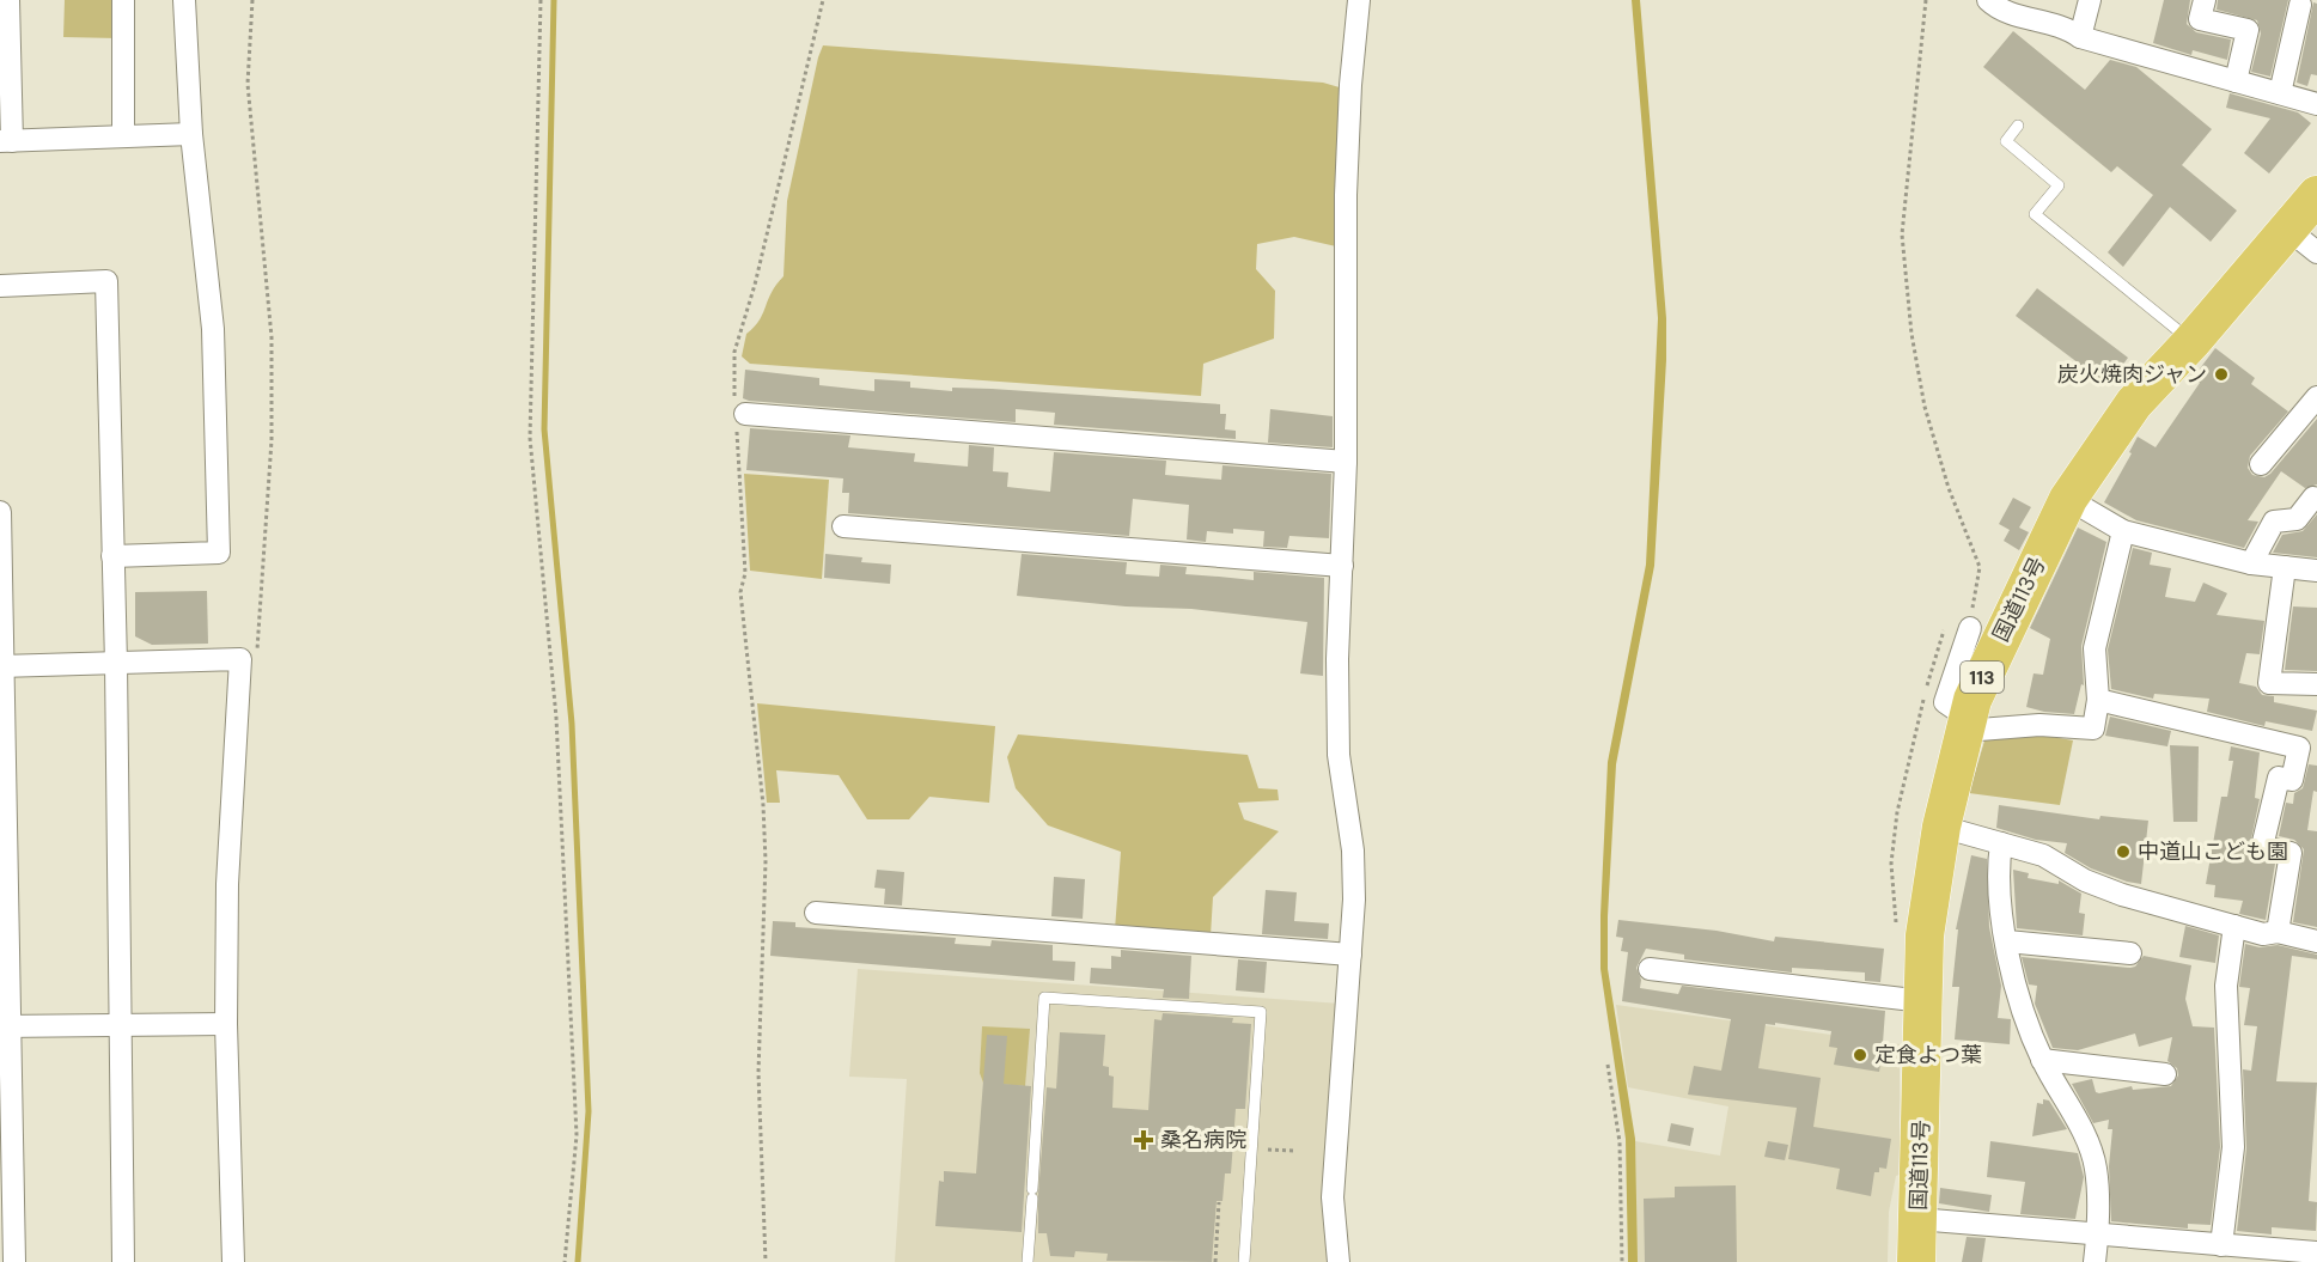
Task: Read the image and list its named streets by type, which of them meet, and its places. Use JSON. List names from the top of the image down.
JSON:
{
  "streets": {
    "highway": ["国道113号", "113"]
  },
  "places": {
    "other": ["炭火焼肉ジャン", "中道山こども園", "定食よつ葉"],
    "health": ["桑名病院"]
  }
}
